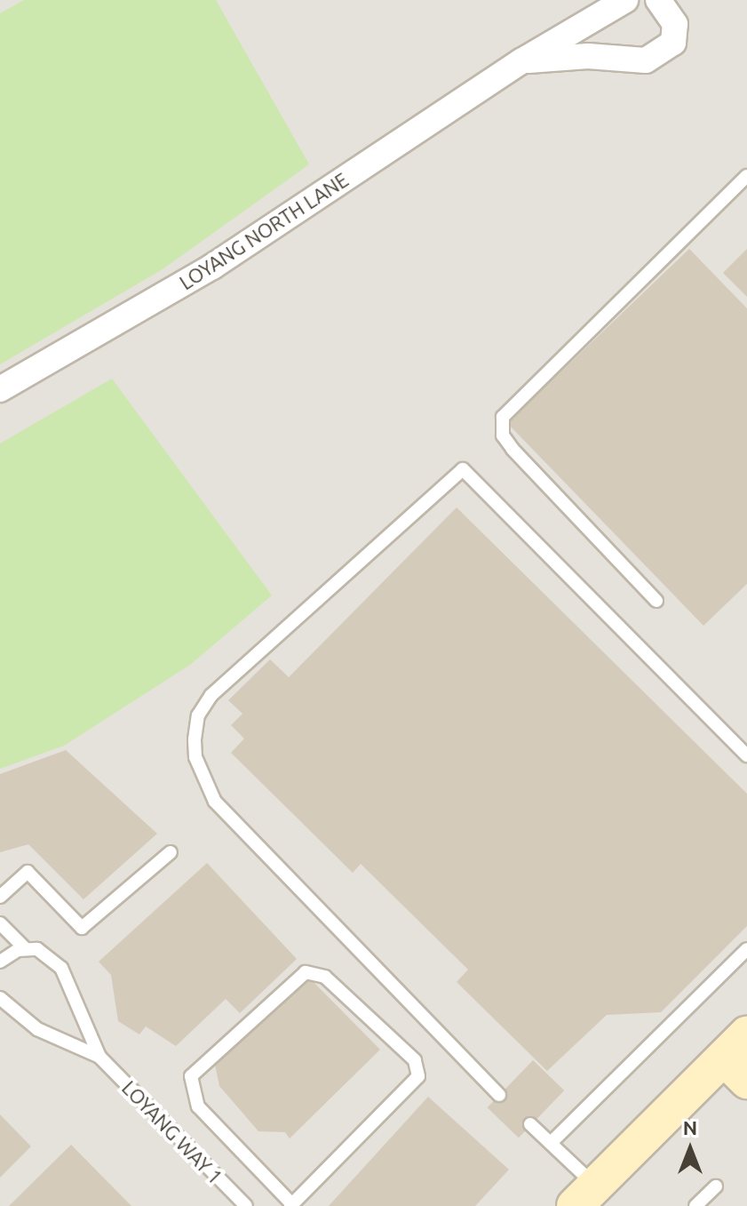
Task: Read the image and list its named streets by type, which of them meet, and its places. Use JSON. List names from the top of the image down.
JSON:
{
  "streets": {
    "street": ["LOYANG NORTH LANE"],
    "lane": ["LOYANG WAY 1"]
  },
  "north": "top"
}
